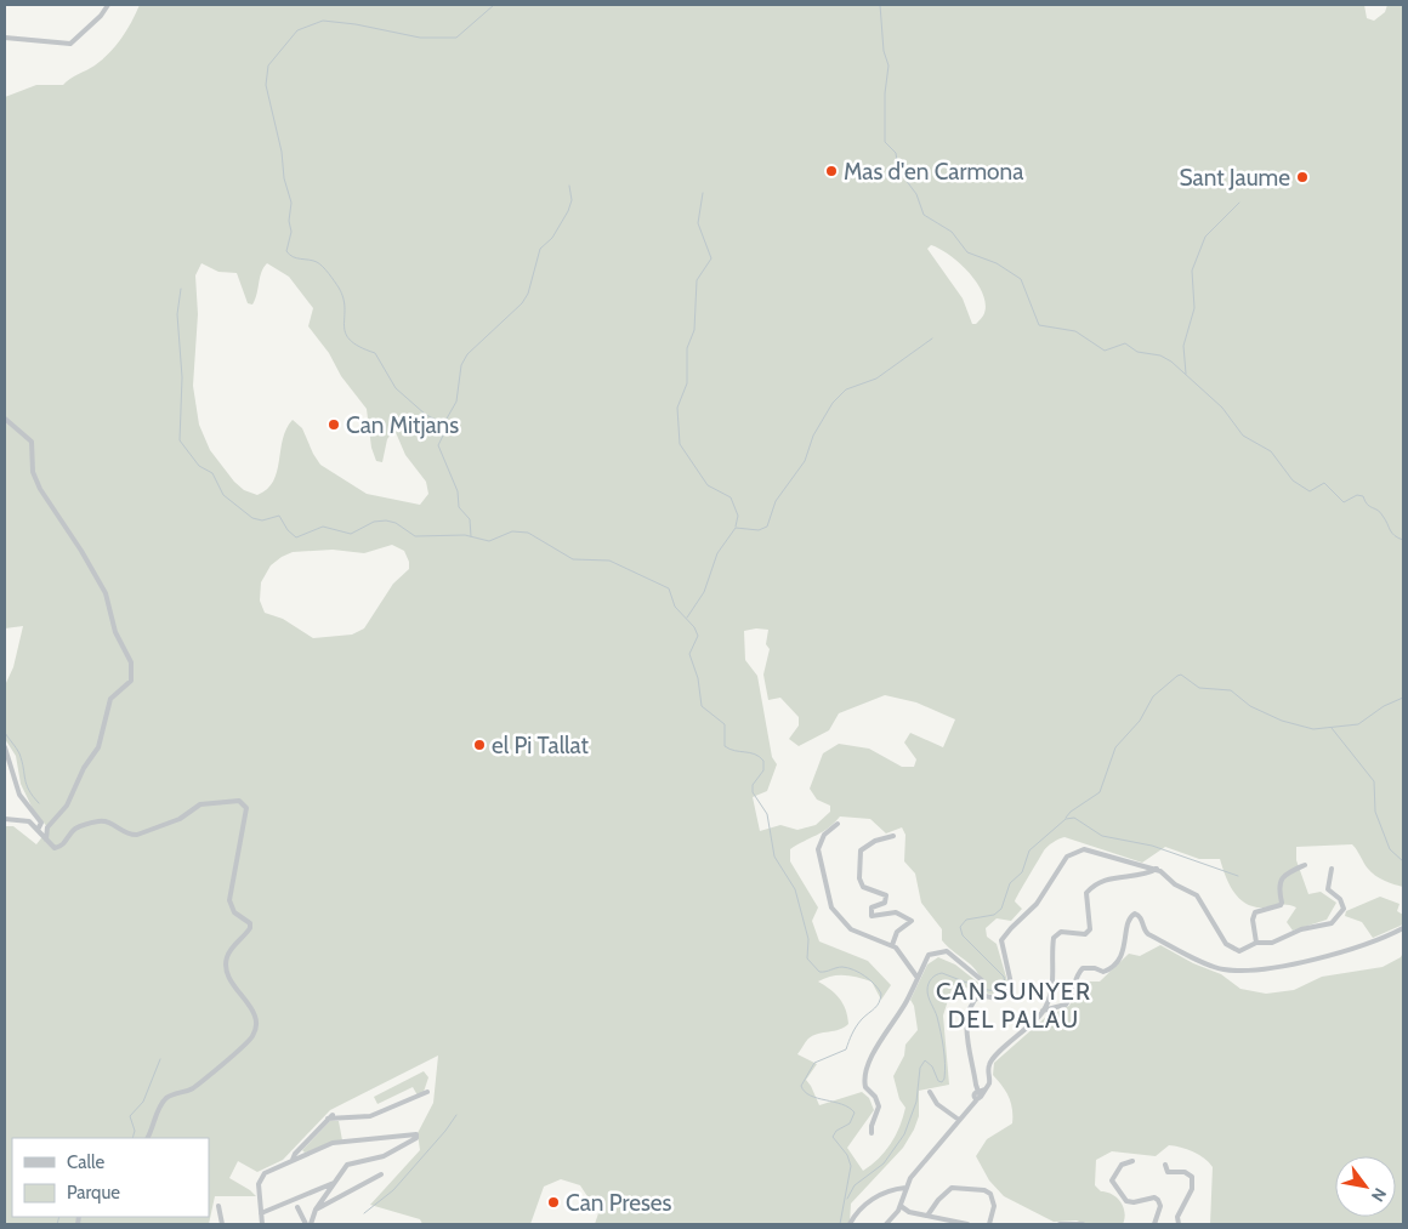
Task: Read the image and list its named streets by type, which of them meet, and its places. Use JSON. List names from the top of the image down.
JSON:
{
  "districts": ["CAN SUNYER DEL PALAU"],
  "places": [
    "Mas d'en Carmona",
    "Sant Jaume",
    "Can Mitjans",
    "el Pi Tallat",
    "Can Preses"
  ],
  "legend": ["Calle", "Parque"],
  "north": "bottom right"
}
